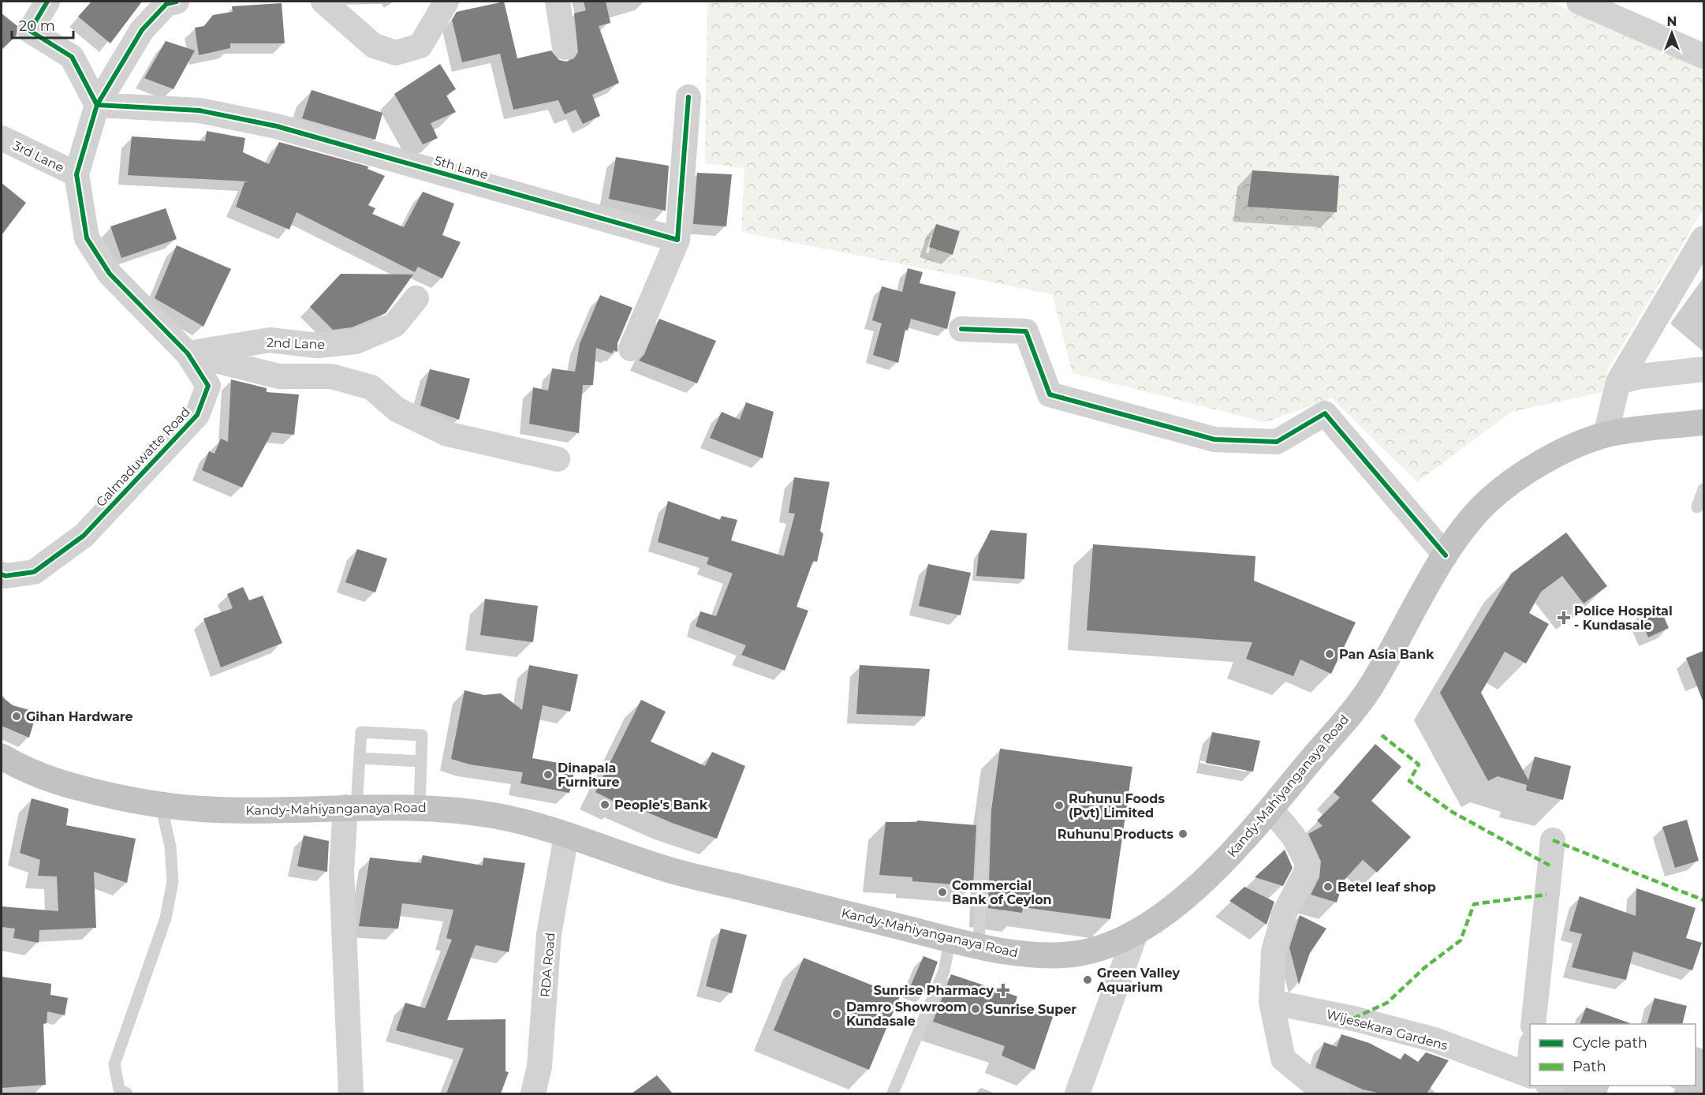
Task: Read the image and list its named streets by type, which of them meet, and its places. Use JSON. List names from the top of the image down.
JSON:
{
  "streets": {
    "highway": ["Kandy-Mahiyanganaya Road"],
    "street": [
      "3rd Lane",
      "5th Lane",
      "2nd Lane",
      "Galmaduwatte Road",
      "RDA Road",
      "Wijesekara Gardens"
    ]
  },
  "crossings": [
    ["3rd Lane", "Galmaduwatte Road"],
    ["5th Lane", "Galmaduwatte Road"],
    ["2nd Lane", "Galmaduwatte Road"],
    ["Kandy-Mahiyanganaya Road", "RDA Road"]
  ],
  "places": {
    "health": ["Police Hospital - Kundasale", "Sunrise Pharmacy"],
    "other": [
      "Pan Asia Bank",
      "Gihan Hardware",
      "Dinapala Furniture",
      "People's Bank",
      "Ruhunu Foods (Pvt) Limited",
      "Ruhunu Products",
      "Betel leaf shop",
      "Commercial Bank of Ceylon",
      "Green Valley Aquarium",
      "Sunrise Super",
      "Damro Showroom Kundasale"
    ]
  },
  "legend": ["Cycle path", "Path"],
  "scale_bar": "20 m",
  "north": "top"
}
